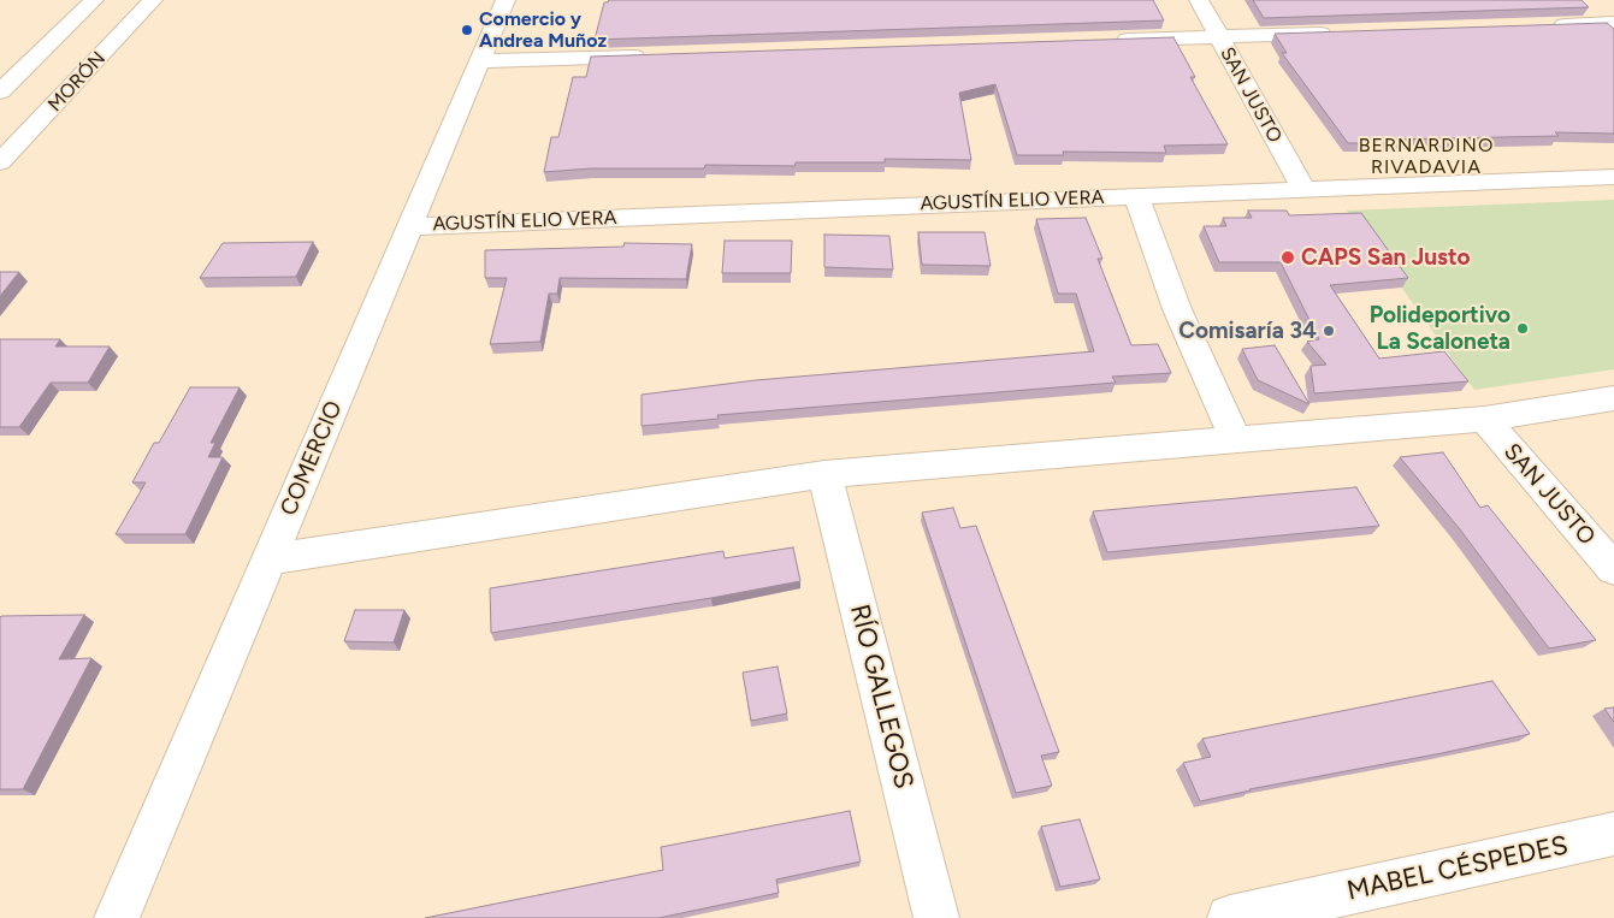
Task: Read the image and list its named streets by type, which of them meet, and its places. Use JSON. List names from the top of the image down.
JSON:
{
  "streets": {
    "street": [
      "MORÓN",
      "SAN JUSTO",
      "AGUSTÍN ELIO VERA",
      "COMERCIO",
      "RÍO GALLEGOS",
      "MABEL CÉSPEDES"
    ]
  },
  "crossings": [
    ["SAN JUSTO", "AGUSTÍN ELIO VERA"],
    ["AGUSTÍN ELIO VERA", "COMERCIO"]
  ],
  "districts": ["BERNARDINO RIVADAVIA"],
  "places": [
    "Comercio y Andrea Muñoz",
    "CAPS San Justo",
    "Polideportivo La Scaloneta",
    "Comisaría 34"
  ]
}
